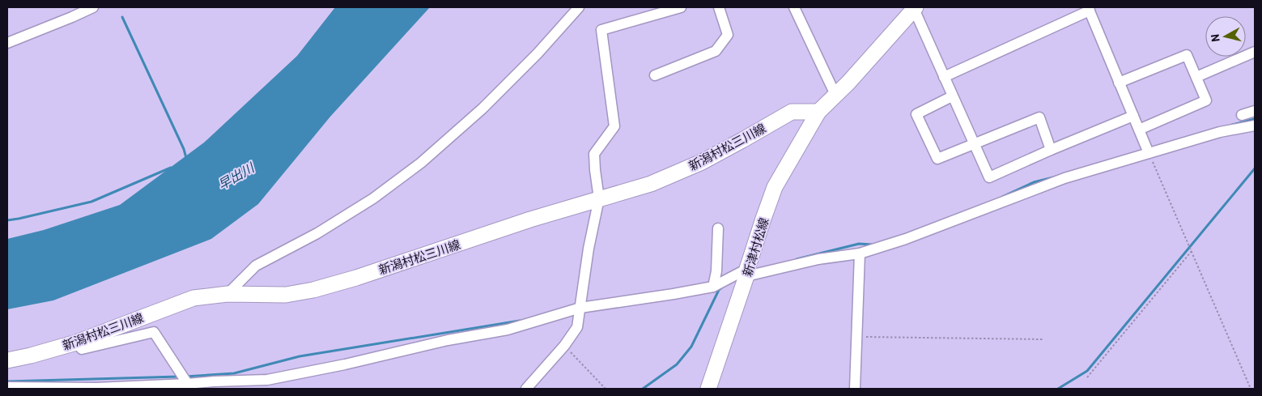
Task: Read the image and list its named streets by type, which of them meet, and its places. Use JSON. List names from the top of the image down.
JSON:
{
  "streets": {
    "main road": ["新潟村松三川線", "新津村松線"]
  },
  "crossings": [
    ["新潟村松三川線", "新津村松線"]
  ],
  "water": ["早出川"],
  "north": "left"
}
